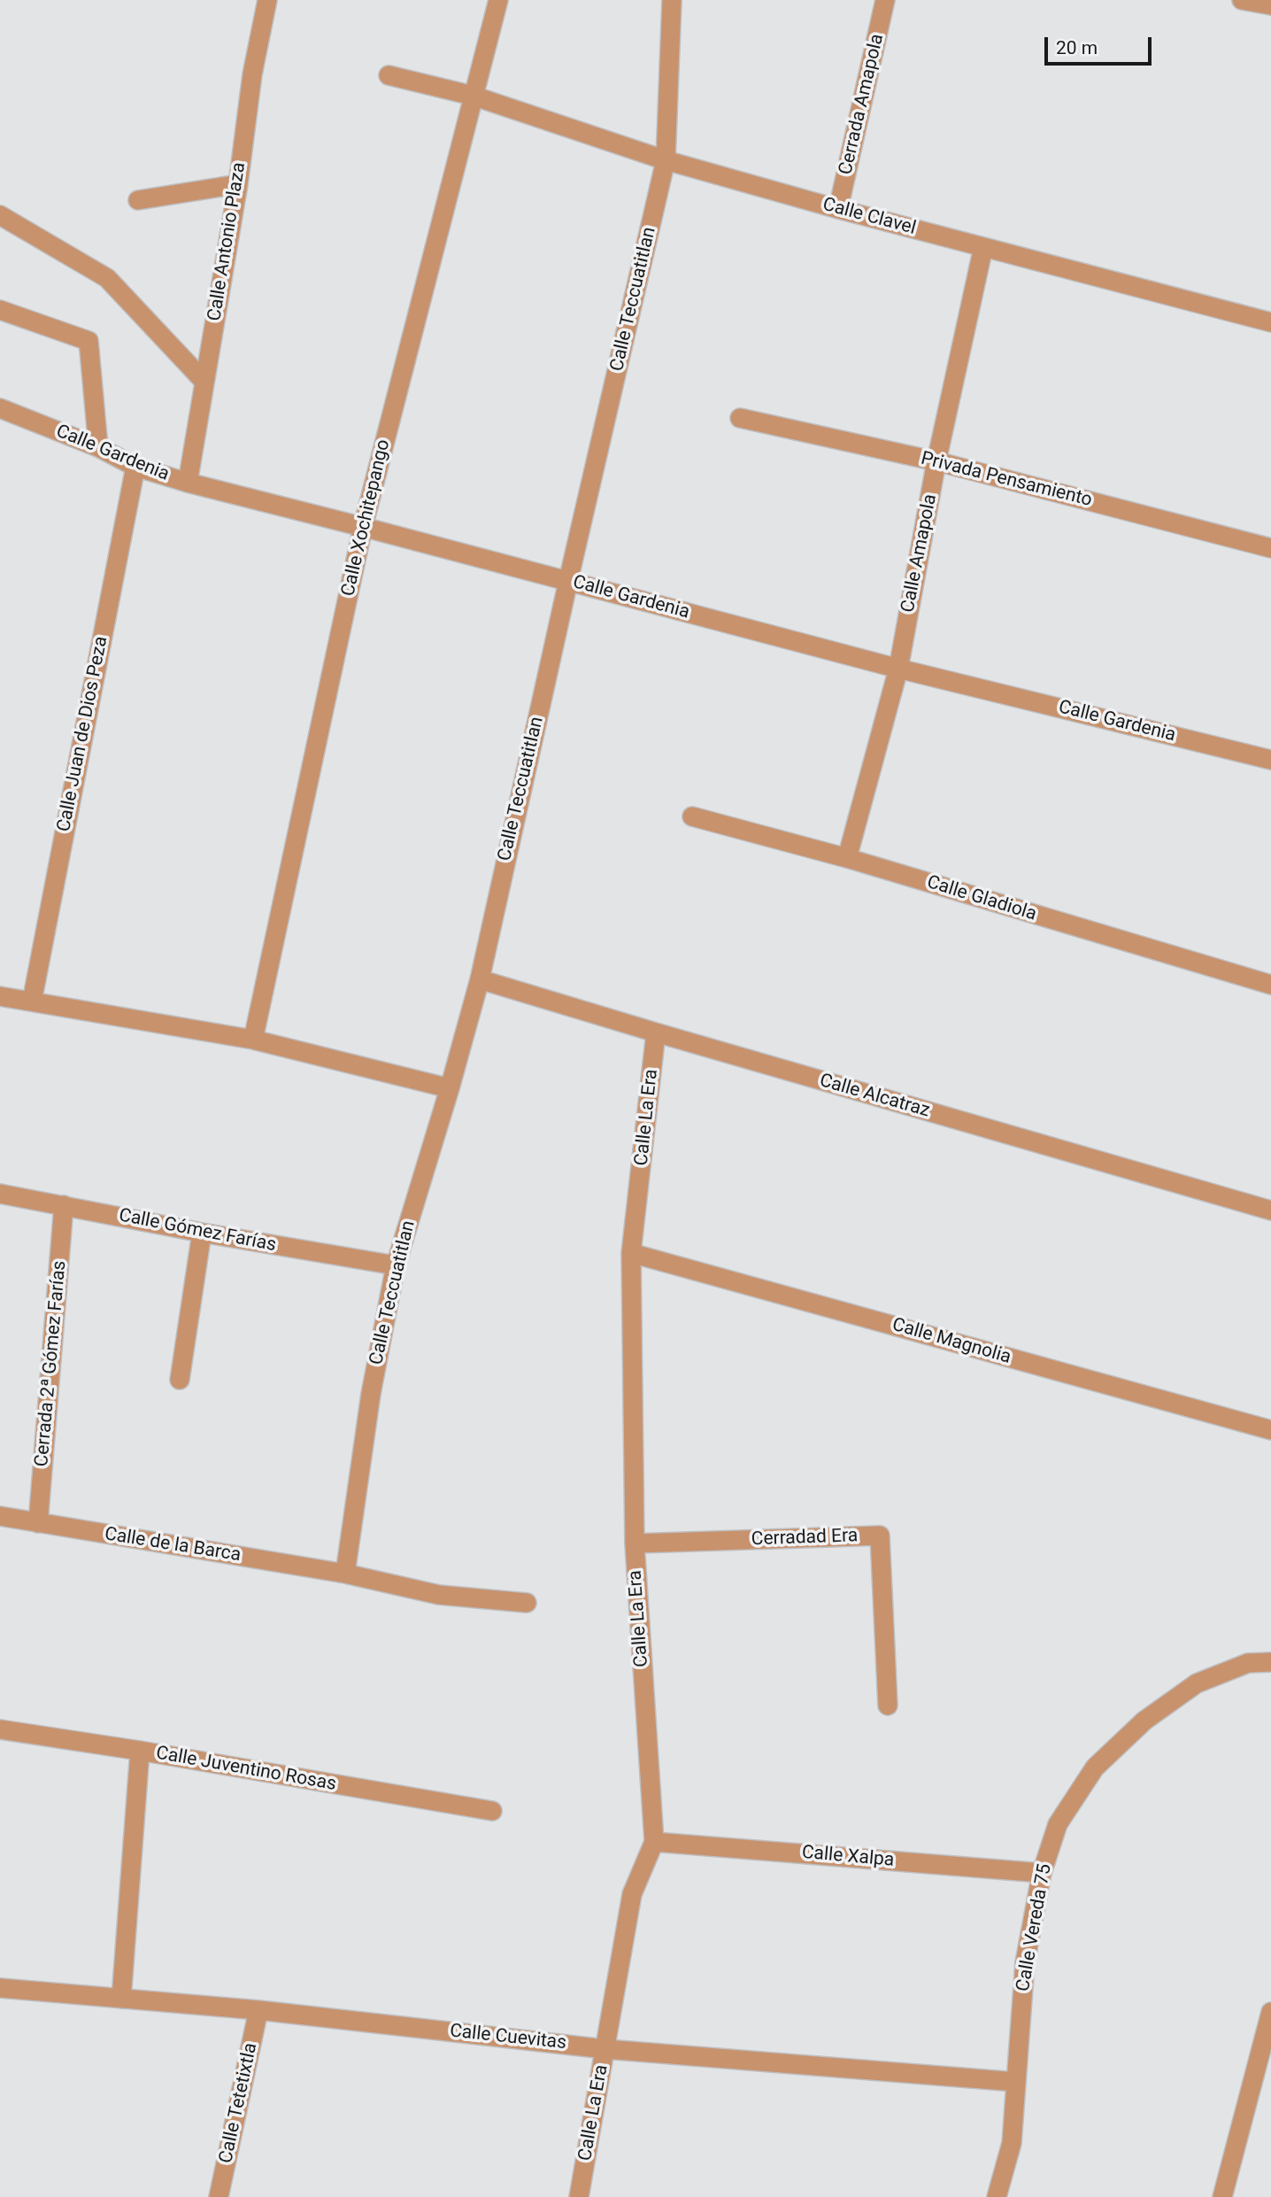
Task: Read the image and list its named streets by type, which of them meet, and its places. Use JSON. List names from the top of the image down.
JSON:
{
  "streets": {
    "street": [
      "Cerrada Amapola",
      "Calle Clavel",
      "Calle Antonio Plaza",
      "Calle Teccuatitlan",
      "Calle Gardenia",
      "Privada Pensamiento",
      "Calle Xochitepango",
      "Calle Amapola",
      "Calle Juan de Dios Peza",
      "Calle Gladiola",
      "Calle Alcatraz",
      "Calle La Era",
      "Calle Gómez Farías",
      "Calle Magnolia",
      "Cerrada 2ª Gómez Farías",
      "Cerradad Era",
      "Calle de la Barca",
      "Calle Juventino Rosas",
      "Calle Xalpa",
      "Calle Vereda 75",
      "Calle Cuevitas",
      "Calle Tetetixtla"
    ]
  },
  "crossings": [
    ["Cerrada Amapola", "Calle Clavel"],
    ["Calle Clavel", "Calle Teccuatitlan"],
    ["Calle Clavel", "Calle Xochitepango"],
    ["Calle Clavel", "Calle Amapola"],
    ["Calle Antonio Plaza", "Calle Gardenia"],
    ["Calle Teccuatitlan", "Calle Gardenia"],
    ["Calle Teccuatitlan", "Calle Alcatraz"],
    ["Calle Teccuatitlan", "Calle Gómez Farías"],
    ["Calle Teccuatitlan", "Calle de la Barca"],
    ["Calle Gardenia", "Calle Xochitepango"],
    ["Calle Gardenia", "Calle Amapola"],
    ["Calle Gardenia", "Calle Juan de Dios Peza"],
    ["Privada Pensamiento", "Calle Amapola"],
    ["Calle Amapola", "Calle Gladiola"],
    ["Calle Alcatraz", "Calle La Era"],
    ["Calle La Era", "Calle Magnolia"],
    ["Calle La Era", "Cerradad Era"],
    ["Calle La Era", "Calle Xalpa"],
    ["Calle La Era", "Calle Cuevitas"],
    ["Calle Gómez Farías", "Cerrada 2ª Gómez Farías"],
    ["Cerrada 2ª Gómez Farías", "Calle de la Barca"],
    ["Calle Xalpa", "Calle Vereda 75"],
    ["Calle Vereda 75", "Calle Cuevitas"],
    ["Calle Cuevitas", "Calle Tetetixtla"]
  ],
  "scale_bar": "20 m"
}
